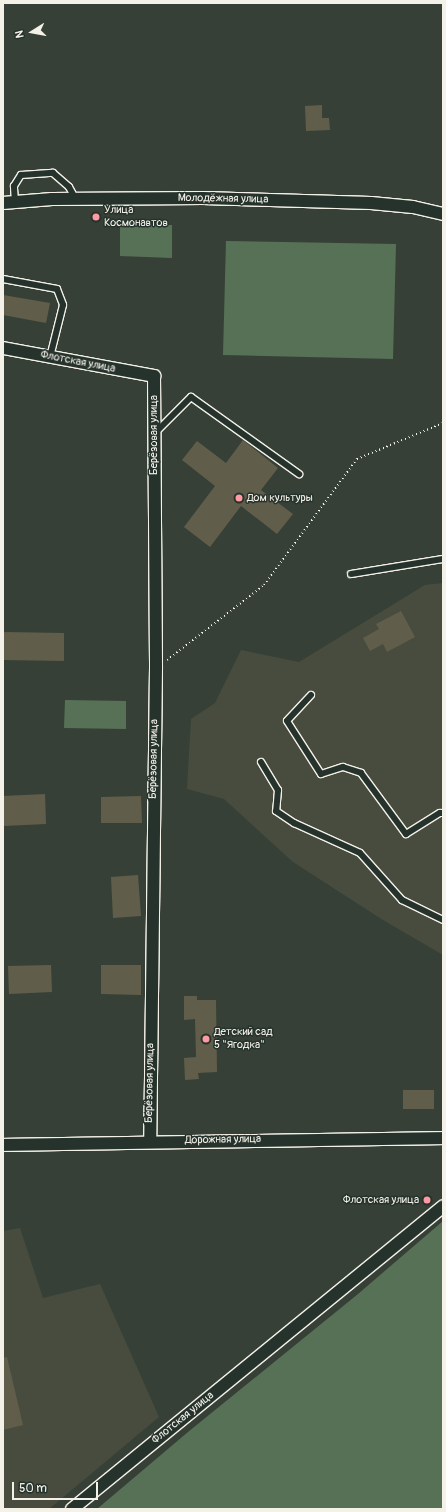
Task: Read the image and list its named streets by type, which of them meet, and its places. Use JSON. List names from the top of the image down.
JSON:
{
  "streets": {
    "street": [
      "Молодёжная улица",
      "Флотская улица",
      "Берёзовая улица",
      "Дорожная улица"
    ]
  },
  "crossings": [
    ["Флотская улица", "Берёзовая улица"],
    ["Берёзовая улица", "Дорожная улица"]
  ],
  "places": [
    "Улица Космонавтов",
    "Дом культуры",
    "Детский сад 5 \"Ягодка\"",
    "Флотская улица"
  ],
  "scale_bar": "50 m",
  "north": "left"
}
